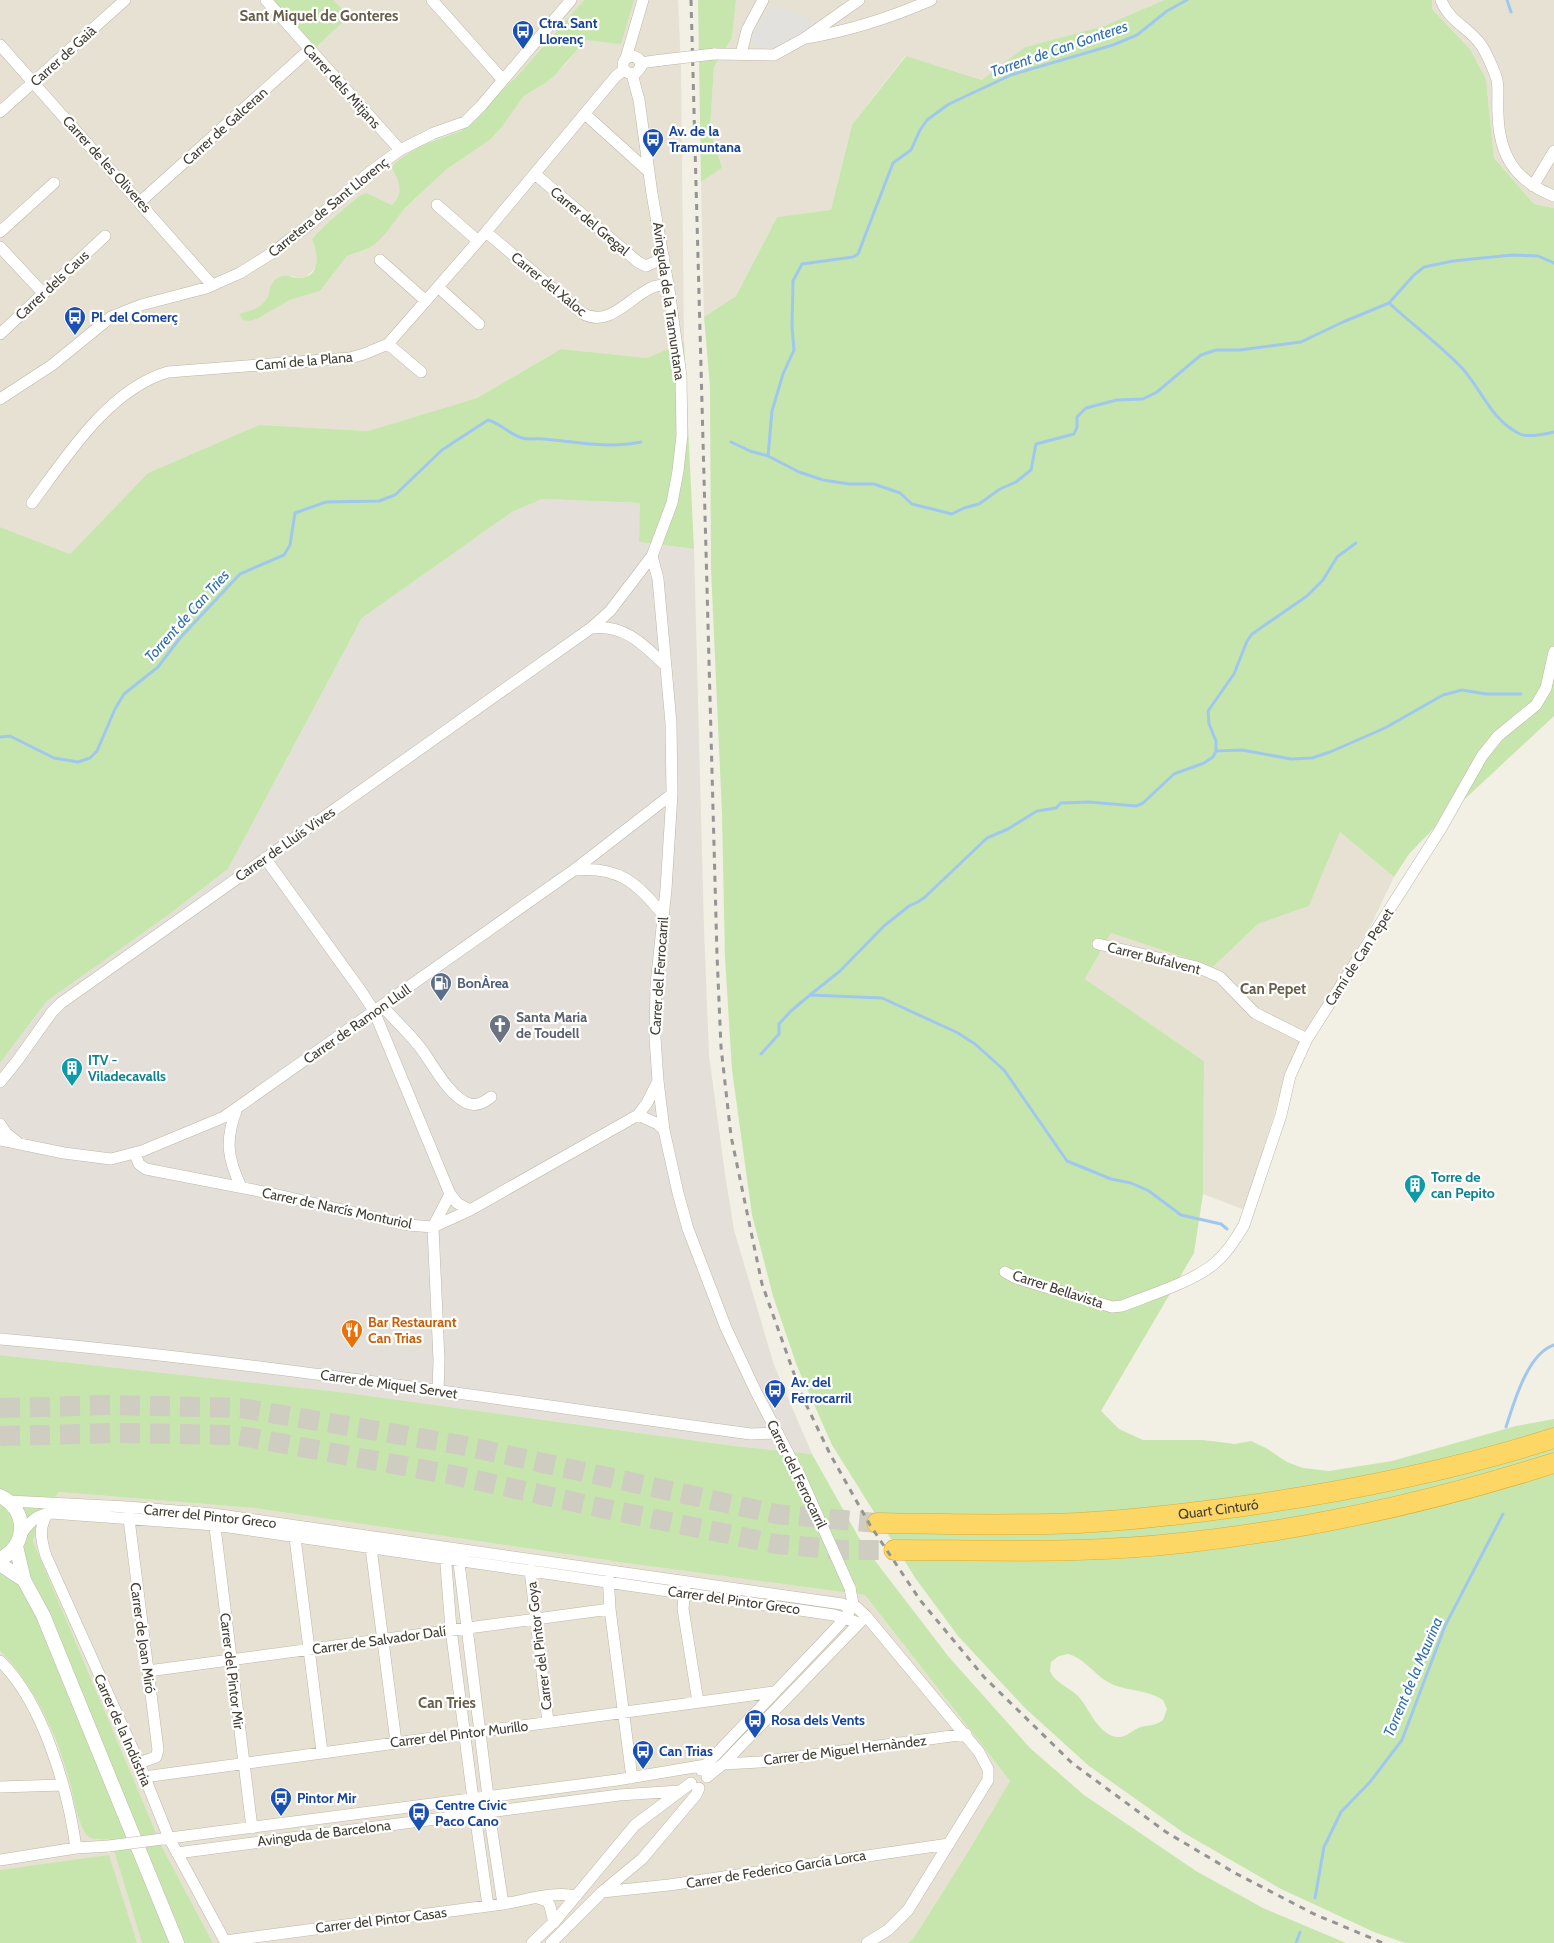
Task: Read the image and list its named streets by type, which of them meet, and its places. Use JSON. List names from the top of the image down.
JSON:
{
  "streets": {
    "highway": ["Quart Cinturó"],
    "street": [
      "Carrer de Gaià",
      "Carrer dels Mitjans",
      "Carrer de Galceran",
      "Carrer de les Oliveres",
      "Carretera de Sant Llorenç",
      "Carrer del Gregal",
      "Carrer del Xaloc",
      "Carrer dels Caus",
      "Avinguda de la Tramuntana",
      "Camí de la Plana",
      "Carrer de Lluís Vives",
      "Camí de Can Pepet",
      "Carrer Bufalvent",
      "Carrer del Ferrocarril",
      "Carrer de Ramon Llull",
      "Carrer de Narcís Monturiol",
      "Carrer Bellavista",
      "Carrer de Miquel Servet",
      "Carrer del Pintor Greco",
      "Carrer de Joan Miró",
      "Carrer de Salvador Dalí",
      "Carrer del Pintor Goya",
      "Carrer del Pintor Mir",
      "Carrer de la Indústria",
      "Carrer del Pintor Murillo",
      "Carrer de Miguel Hernàndez",
      "Avinguda de Barcelona",
      "Carrer de Federico García Lorca",
      "Carrer del Pintor Casas"
    ]
  },
  "crossings": [
    ["Carrer de Gaià", "Carrer de les Oliveres"],
    ["Carrer dels Mitjans", "Carrer de Galceran"],
    ["Carrer dels Mitjans", "Carretera de Sant Llorenç"],
    ["Carrer de Galceran", "Carrer de les Oliveres"],
    ["Carrer de les Oliveres", "Carretera de Sant Llorenç"],
    ["Carrer del Gregal", "Camí de la Plana"],
    ["Carrer del Xaloc", "Avinguda de la Tramuntana"],
    ["Carrer del Xaloc", "Camí de la Plana"],
    ["Avinguda de la Tramuntana", "Camí de la Plana"],
    ["Avinguda de la Tramuntana", "Carrer de Lluís Vives"],
    ["Avinguda de la Tramuntana", "Carrer del Ferrocarril"],
    ["Carrer de Lluís Vives", "Carrer del Ferrocarril"],
    ["Camí de Can Pepet", "Carrer Bufalvent"],
    ["Camí de Can Pepet", "Carrer Bellavista"],
    ["Carrer del Ferrocarril", "Carrer de Ramon Llull"],
    ["Carrer del Ferrocarril", "Carrer de Narcís Monturiol"],
    ["Carrer del Ferrocarril", "Carrer de Miquel Servet"],
    ["Carrer del Ferrocarril", "Carrer del Pintor Greco"],
    ["Carrer de Ramon Llull", "Carrer de Narcís Monturiol"],
    ["Carrer del Pintor Greco", "Carrer de Joan Miró"],
    ["Carrer del Pintor Greco", "Carrer del Pintor Goya"],
    ["Carrer del Pintor Greco", "Carrer del Pintor Mir"],
    ["Carrer del Pintor Greco", "Carrer de la Indústria"],
    ["Carrer de Joan Miró", "Carrer de Salvador Dalí"],
    ["Carrer de Joan Miró", "Carrer del Pintor Murillo"],
    ["Carrer de Salvador Dalí", "Carrer del Pintor Goya"],
    ["Carrer de Salvador Dalí", "Carrer del Pintor Mir"],
    ["Carrer del Pintor Goya", "Carrer del Pintor Murillo"],
    ["Carrer del Pintor Mir", "Carrer del Pintor Murillo"],
    ["Carrer del Pintor Mir", "Avinguda de Barcelona"],
    ["Carrer de la Indústria", "Carrer del Pintor Murillo"],
    ["Carrer de la Indústria", "Avinguda de Barcelona"],
    ["Carrer de la Indústria", "Carrer del Pintor Casas"]
  ],
  "districts": ["Sant Miquel de Gonteres", "Can Pepet", "Can Tries"],
  "water": ["Torrent de Can Gonteres", "Torrent de Can Tries", "Torrent de la Maurina"],
  "places": {
    "bus stop": [
      "Ctra. Sant Llorenç",
      "Av. de la Tramuntana",
      "Pl. del Comerç",
      "Av. del Ferrocarril",
      "Rosa dels Vents",
      "Can Trias",
      "Pintor Mir",
      "Centre Cívic Paco Cano"
    ],
    "fuel station": ["BonÀrea"],
    "church": ["Santa Maria de Toudell"],
    "building": ["ITV - Viladecavalls", "Torre de can Pepito"],
    "restaurant": ["Bar Restaurant Can Trias"]
  }
}
